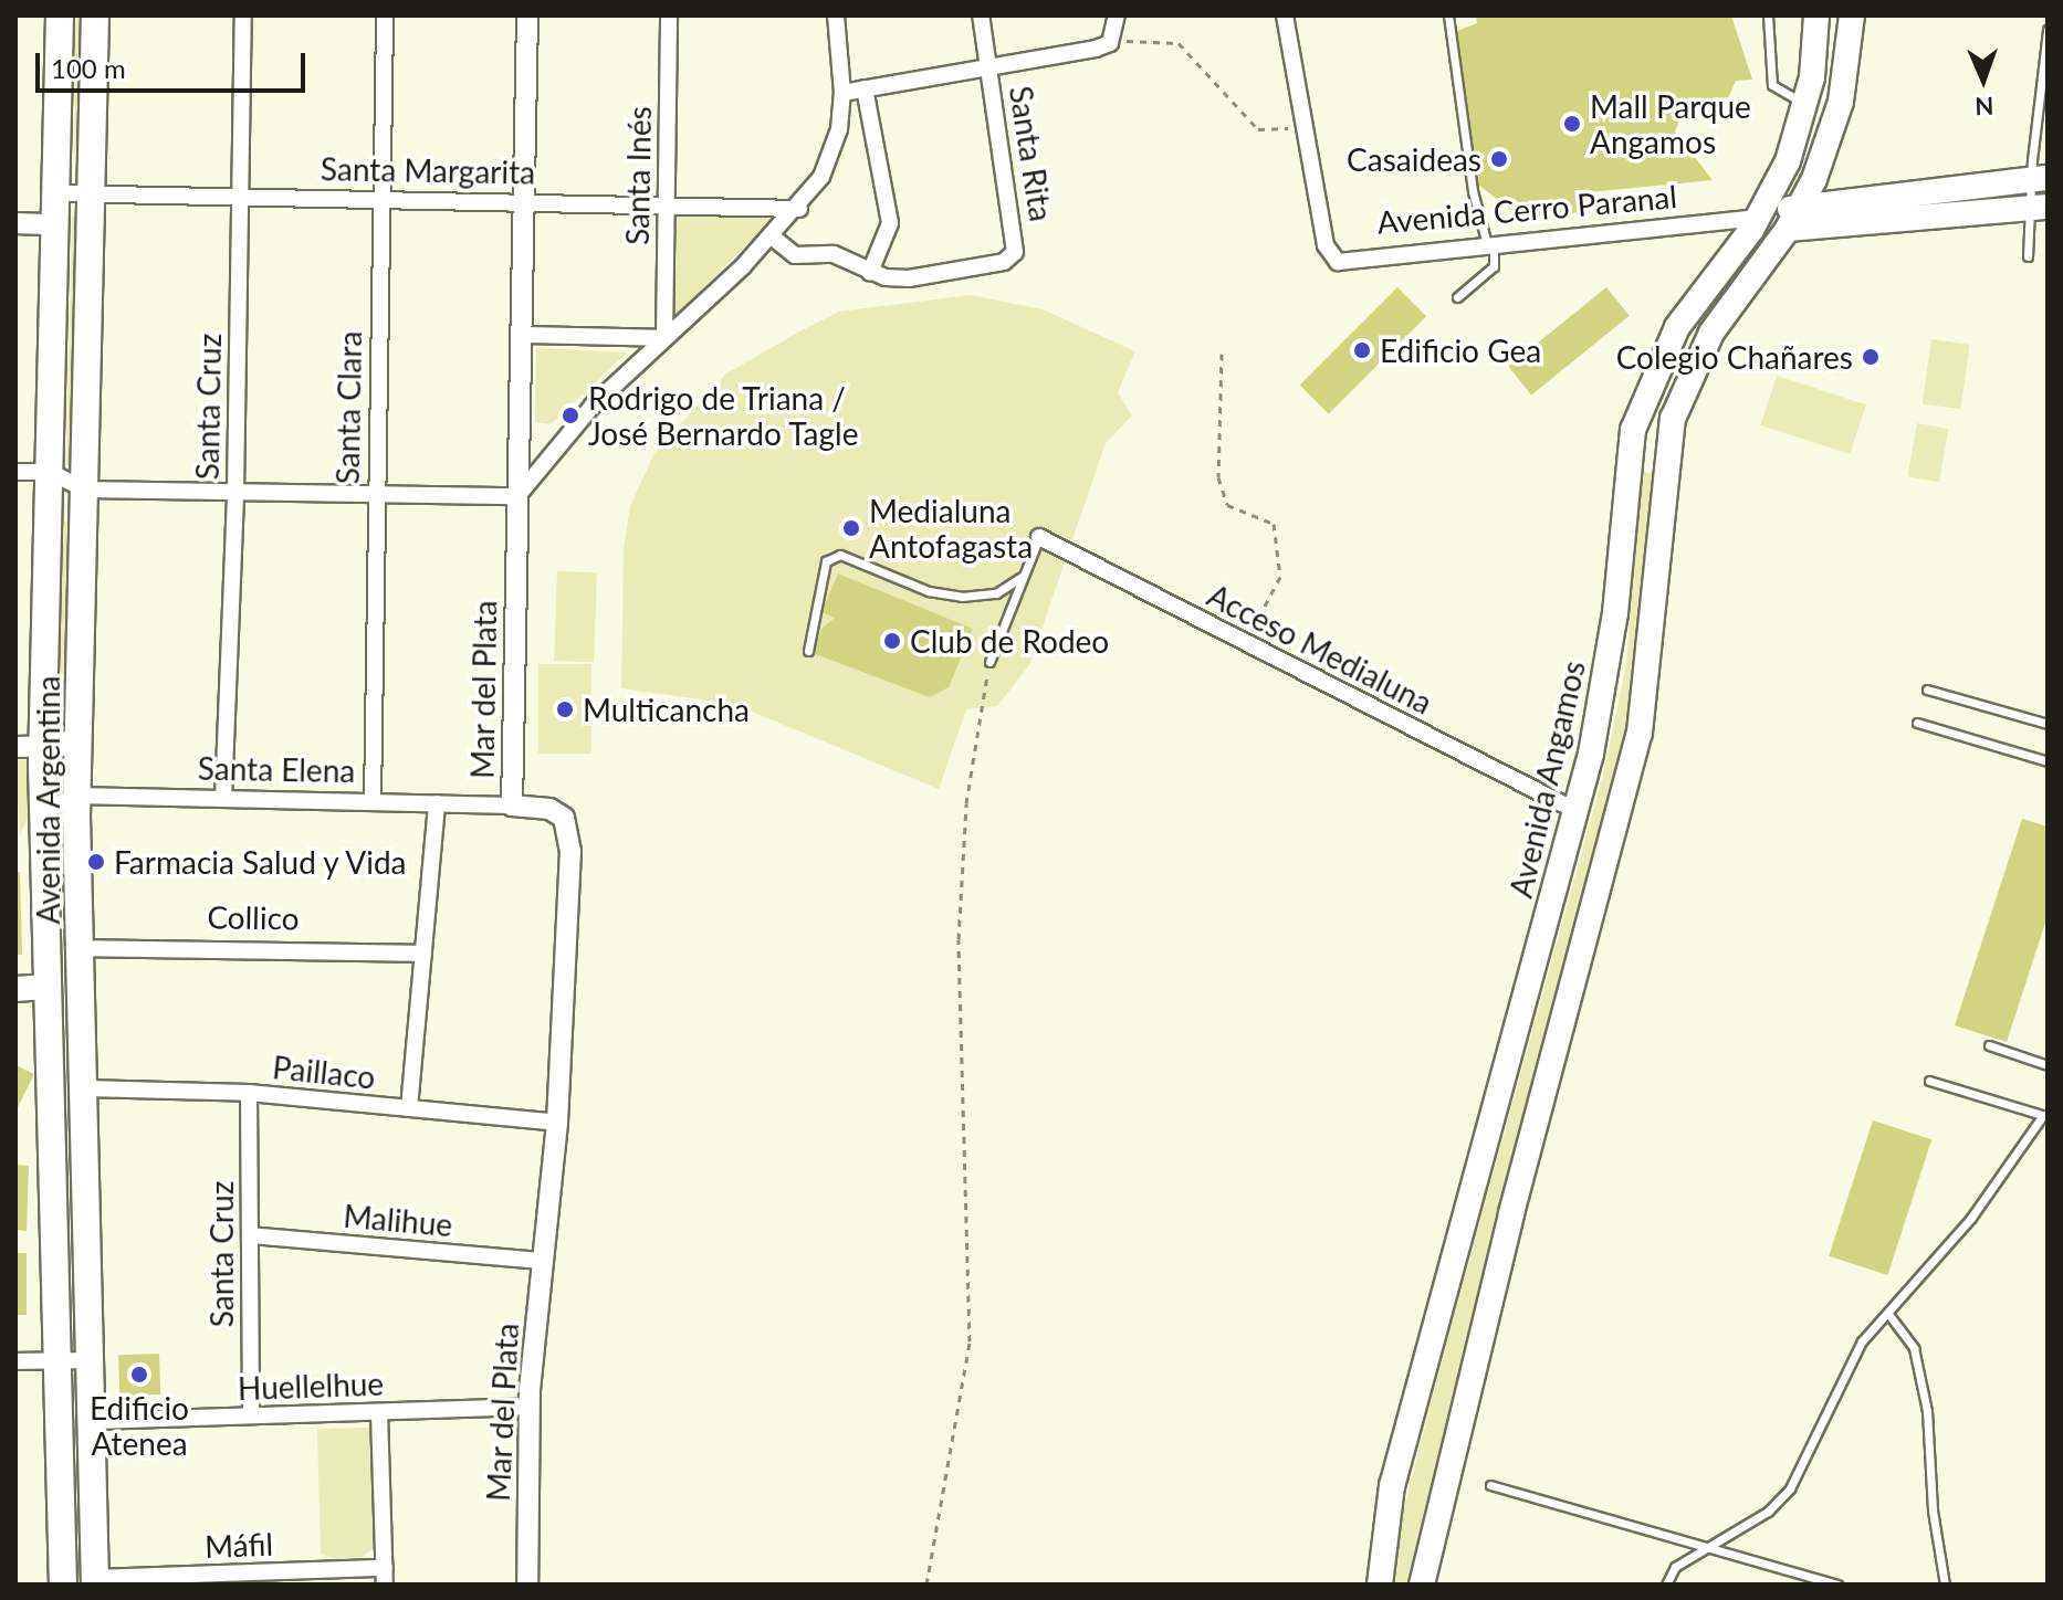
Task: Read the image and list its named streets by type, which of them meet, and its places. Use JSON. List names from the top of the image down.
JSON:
{
  "streets": {
    "main road": ["Avenida Cerro Paranal", "Avenida Angamos", "Avenida Argentina"],
    "street": [
      "Santa Rita",
      "Santa Margarita",
      "Santa Inés",
      "Santa Cruz",
      "Santa Clara",
      "Acceso Medialuna",
      "Mar del Plata",
      "Santa Elena",
      "Collico",
      "Paillaco",
      "Malihue",
      "Huellelhue",
      "Máfil"
    ]
  },
  "crossings": [
    ["Santa Margarita", "Santa Inés"],
    ["Santa Margarita", "Santa Cruz"],
    ["Santa Margarita", "Santa Clara"],
    ["Santa Margarita", "Mar del Plata"],
    ["Santa Margarita", "Avenida Argentina"],
    ["Avenida Cerro Paranal", "Avenida Angamos"],
    ["Santa Cruz", "Santa Elena"],
    ["Santa Cruz", "Paillaco"],
    ["Santa Cruz", "Malihue"],
    ["Santa Cruz", "Huellelhue"],
    ["Santa Clara", "Santa Elena"],
    ["Acceso Medialuna", "Avenida Angamos"],
    ["Mar del Plata", "Santa Elena"],
    ["Mar del Plata", "Paillaco"],
    ["Mar del Plata", "Malihue"],
    ["Mar del Plata", "Huellelhue"],
    ["Santa Elena", "Avenida Argentina"],
    ["Avenida Argentina", "Collico"],
    ["Avenida Argentina", "Paillaco"],
    ["Avenida Argentina", "Huellelhue"],
    ["Avenida Argentina", "Máfil"]
  ],
  "places": [
    "Mall Parque Angamos",
    "Casaideas",
    "Edificio Gea",
    "Colegio Chañares",
    "Rodrigo de Triana / José Bernardo Tagle",
    "Medialuna Antofagasta",
    "Club de Rodeo",
    "Multicancha",
    "Farmacia Salud y Vida",
    "Edificio Atenea"
  ],
  "scale_bar": "100 m",
  "north": "bottom"
}
